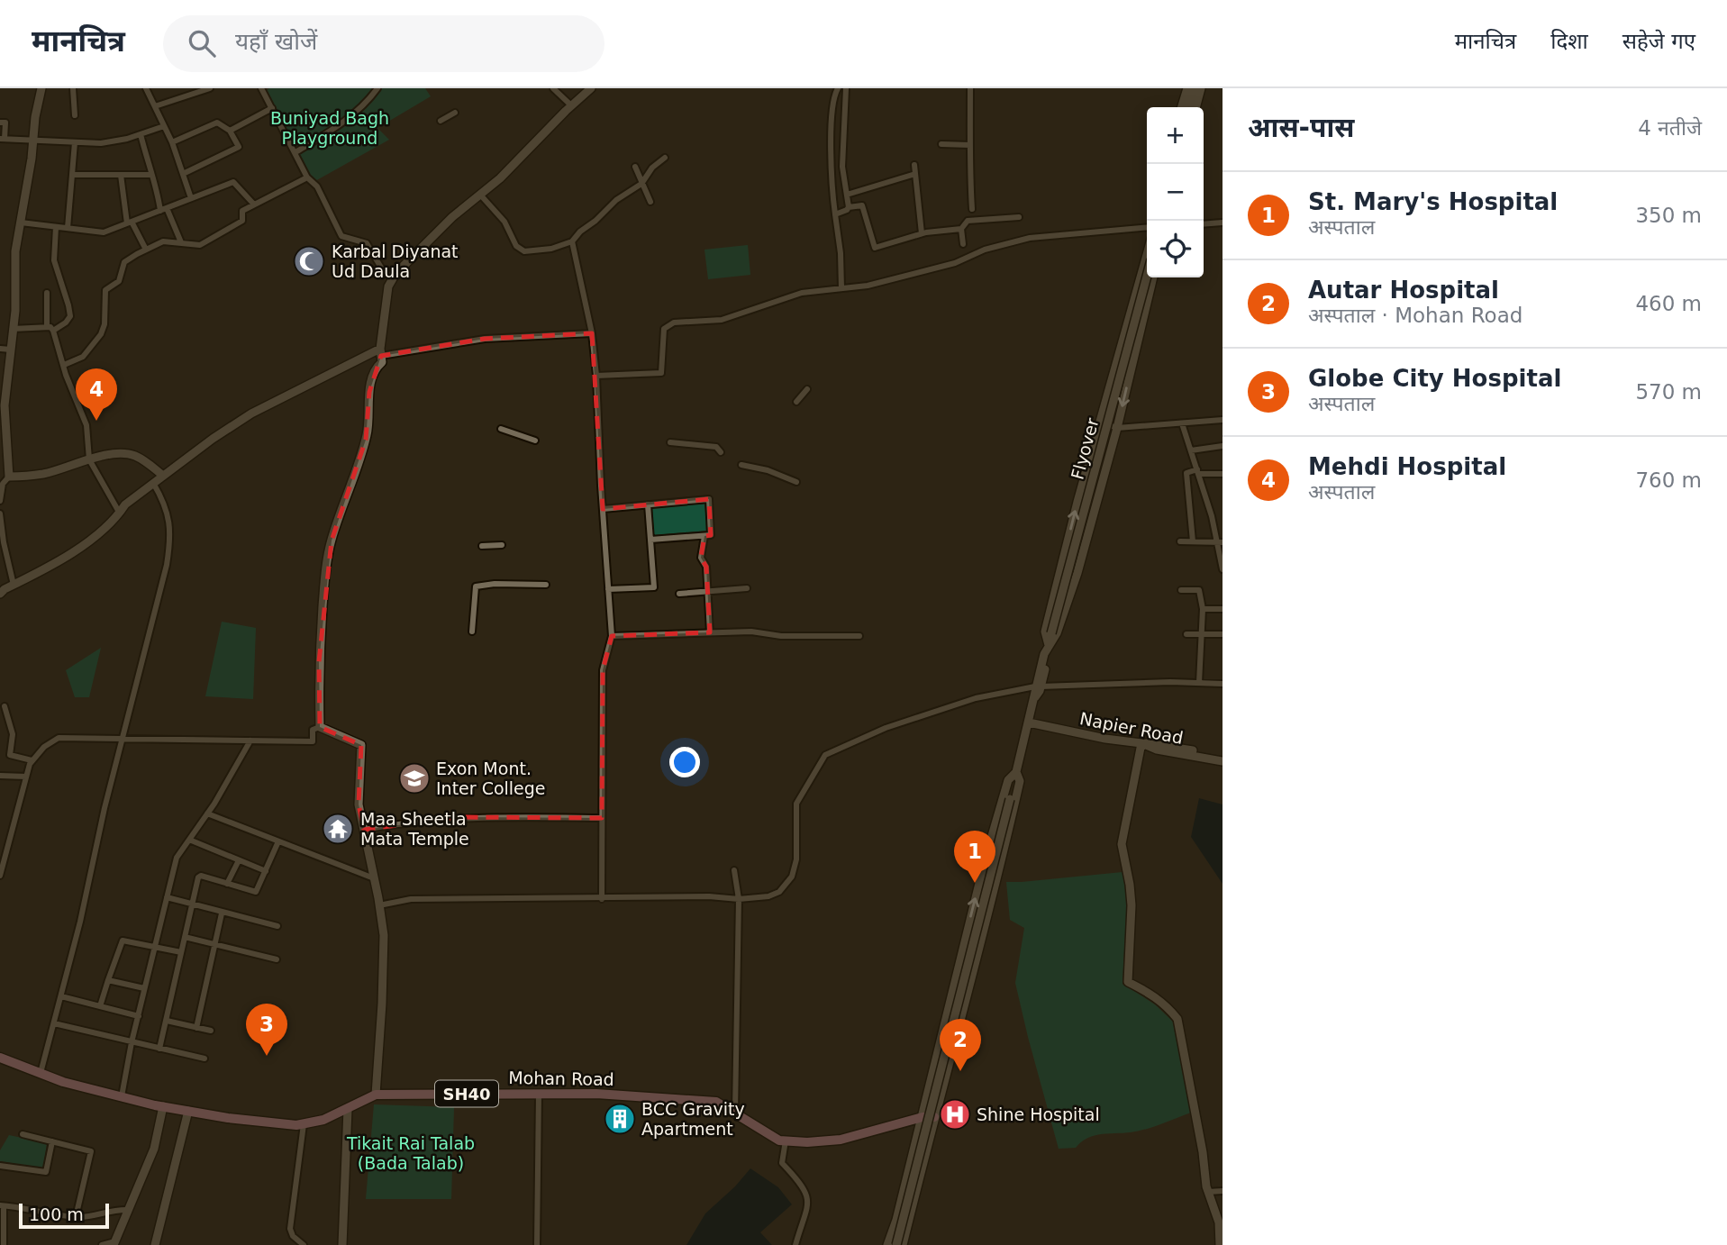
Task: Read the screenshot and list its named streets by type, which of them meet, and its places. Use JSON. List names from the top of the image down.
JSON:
{
  "streets": {
    "main road": ["Mohan Road", "SH40"],
    "street": ["Flyover", "Napier Road"]
  },
  "parks": ["Buniyad Bagh Playground", "Tikait Rai Talab (Bada Talab)"],
  "places": {
    "mosque": ["Karbal Diyanat Ud Daula"],
    "school or university": ["Exon Mont. Inter College"],
    "temple": ["Maa Sheetla Mata Temple"],
    "hospital": ["Shine Hospital"],
    "building": ["BCC Gravity Apartment"]
  },
  "scale_bar": "100 m",
  "page": {
    "header": "मानचित्र",
    "search": "यहाँ खोजें",
    "nav": ["मानचित्र", "दिशा", "सहेजे गए"],
    "heading": ["आस-पास", "4 नतीजे"],
    "map_buttons": ["+", "−"],
    "list": [
      {
        "mark": "1",
        "name": "St. Mary's Hospital",
        "note": "अस्पताल",
        "value": "350 m"
      },
      {
        "mark": "2",
        "name": "Autar Hospital",
        "note": "अस्पताल · Mohan Road",
        "value": "460 m"
      },
      {
        "mark": "3",
        "name": "Globe City Hospital",
        "note": "अस्पताल",
        "value": "570 m"
      },
      {
        "mark": "4",
        "name": "Mehdi Hospital",
        "note": "अस्पताल",
        "value": "760 m"
      }
    ],
    "pins": [
      "4",
      "1",
      "3",
      "2"
    ],
    "scale": "100 m"
  }
}
